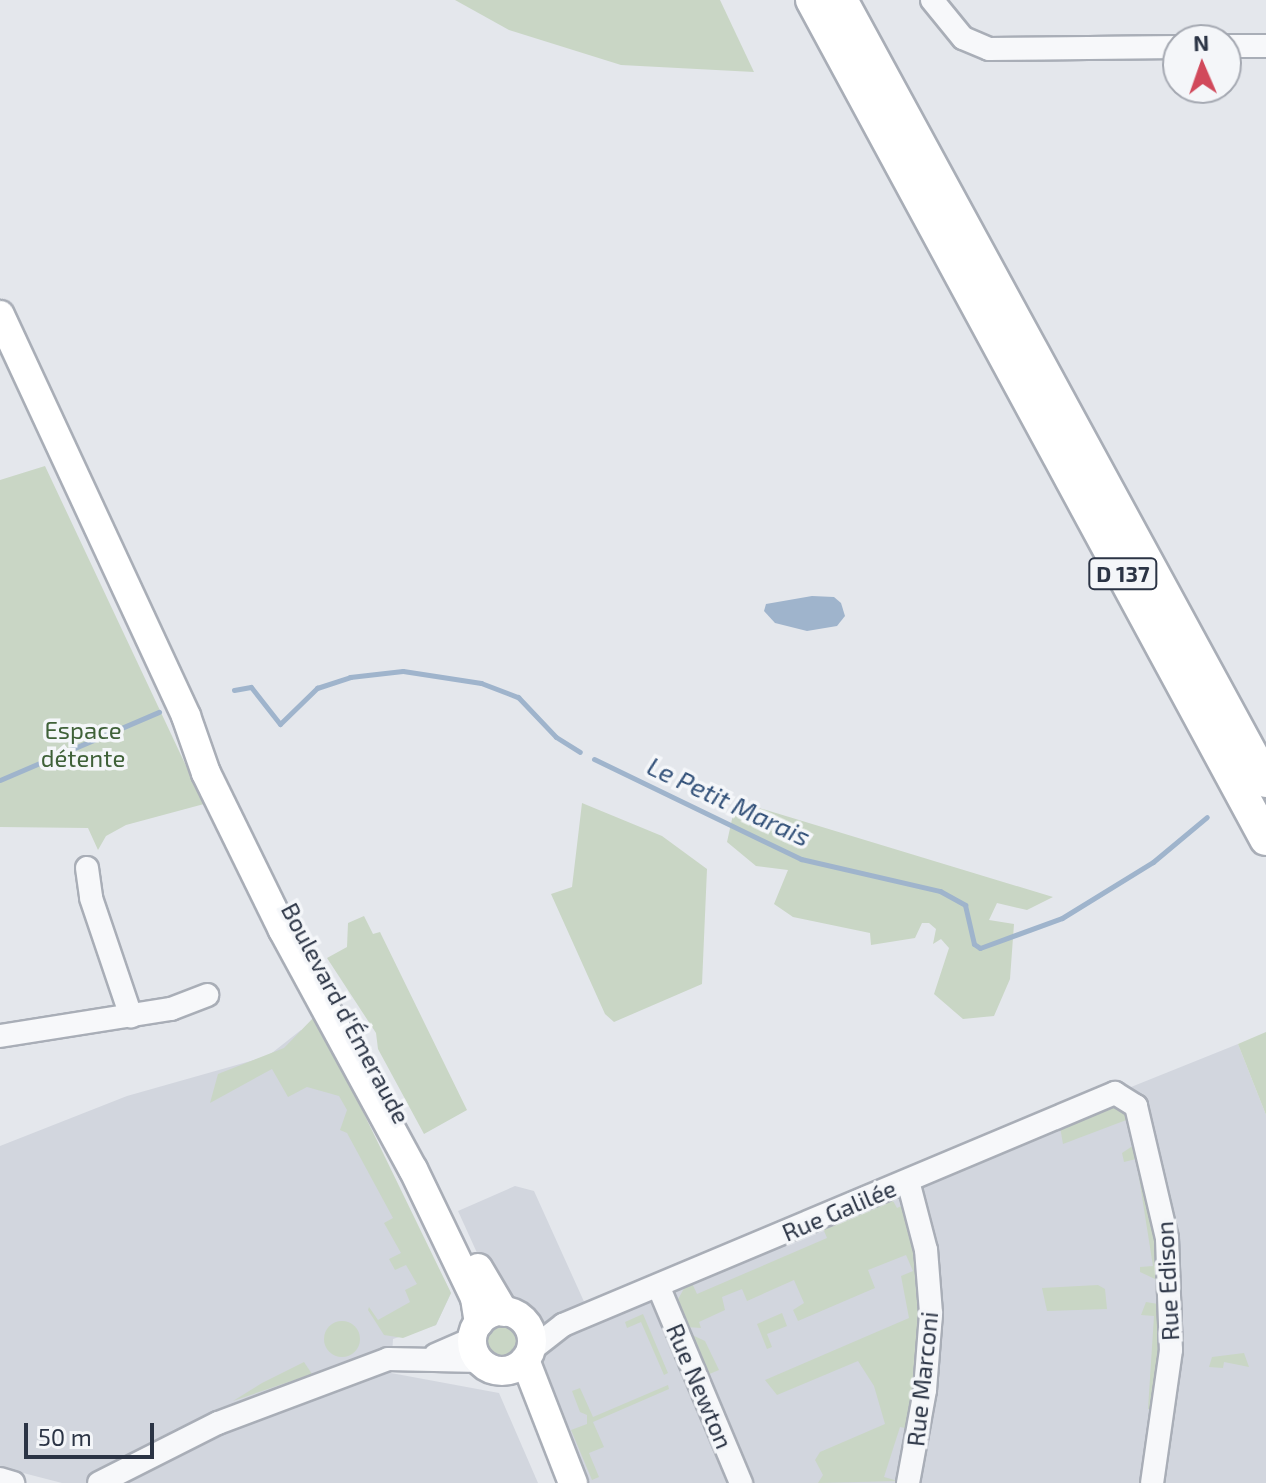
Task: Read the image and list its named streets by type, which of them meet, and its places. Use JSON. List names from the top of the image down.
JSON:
{
  "streets": {
    "highway": ["D 137"],
    "main road": ["Boulevard d'Émeraude"],
    "street": [
      "Rue Galilée",
      "Rue Edison",
      "Rue Marconi",
      "Rue Newton"
    ]
  },
  "crossings": [
    ["Boulevard d'Émeraude", "Rue Galilée"],
    ["Rue Galilée", "Rue Edison"],
    ["Rue Galilée", "Rue Marconi"],
    ["Rue Galilée", "Rue Newton"]
  ],
  "water": ["Le Petit Marais"],
  "parks": ["Espace détente"],
  "scale_bar": "50 m",
  "north": "top"
}
